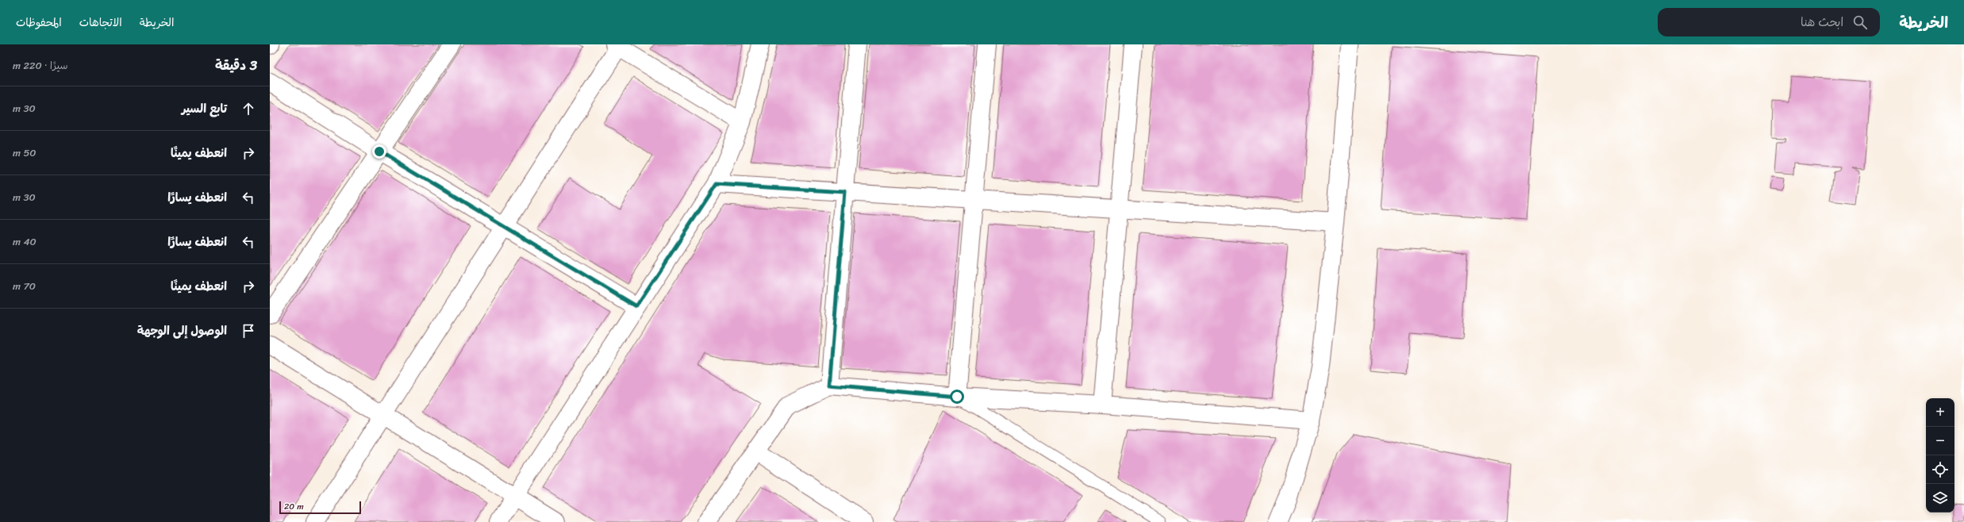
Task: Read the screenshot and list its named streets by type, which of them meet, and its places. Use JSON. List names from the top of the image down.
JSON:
{
  "scale_bar": "20 m",
  "page": {
    "header": "الخريطة",
    "search": "ابحث هنا",
    "nav": ["الخريطة", "الاتجاهات", "المحفوظات"],
    "heading": ["3 دقيقة", "سيرًا · 220 m"],
    "list": [
      ["تابع السير", "30 m"],
      ["انعطف يمينًا", "50 m"],
      ["انعطف يسارًا", "30 m"],
      ["انعطف يسارًا", "40 m"],
      ["انعطف يمينًا", "70 m"],
      "الوصول إلى الوجهة"
    ],
    "map_buttons": ["+", "−"],
    "scale": "20 m"
  }
}
